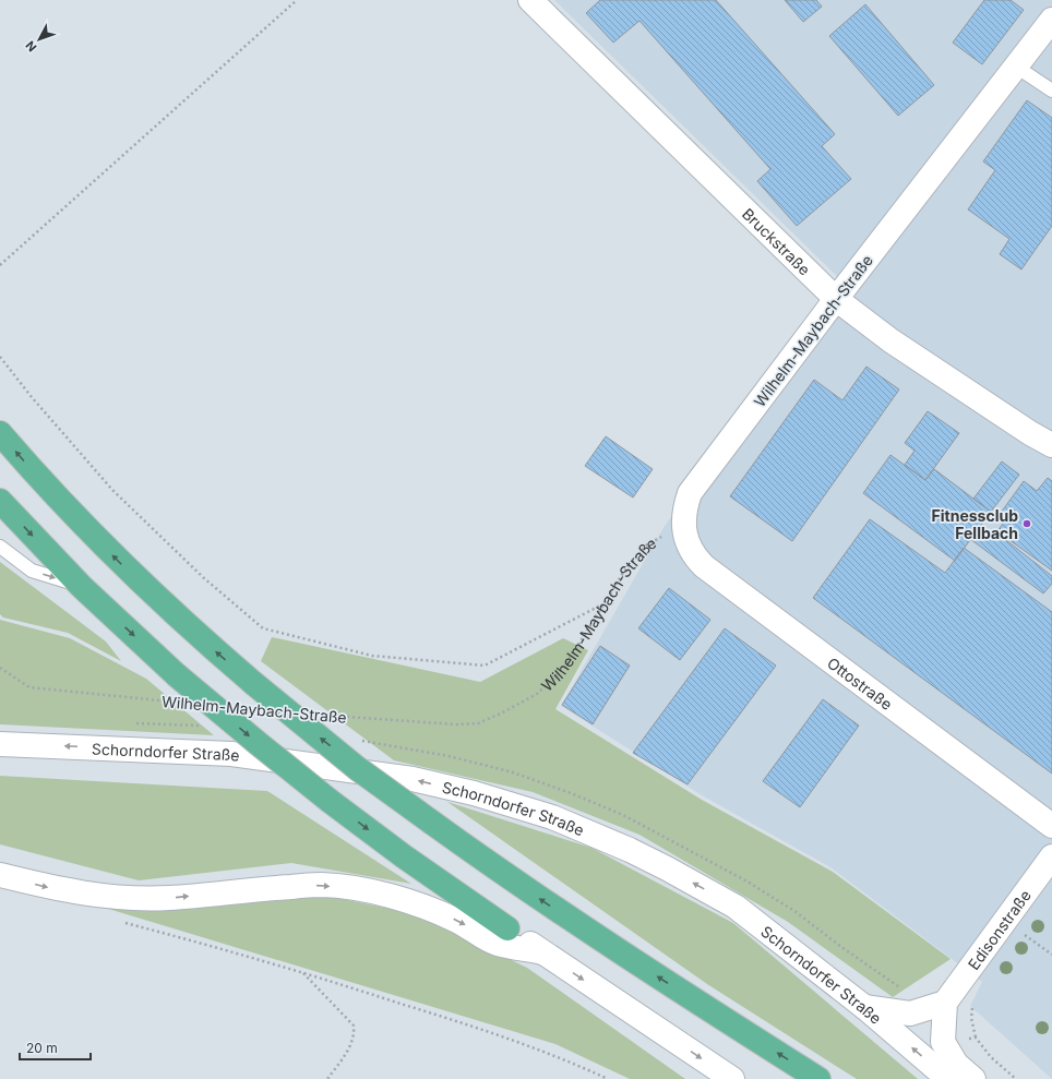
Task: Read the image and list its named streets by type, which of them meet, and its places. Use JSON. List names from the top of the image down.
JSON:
{
  "streets": {
    "street": [
      "Bruckstraße",
      "Wilhelm-Maybach-Straße",
      "Ottostraße",
      "Schorndorfer Straße",
      "Edisonstraße"
    ]
  },
  "crossings": [
    ["Bruckstraße", "Wilhelm-Maybach-Straße"],
    ["Wilhelm-Maybach-Straße", "Ottostraße"]
  ],
  "places": ["Fitnessclub Fellbach"],
  "scale_bar": "20 m",
  "north": "bottom left"
}
